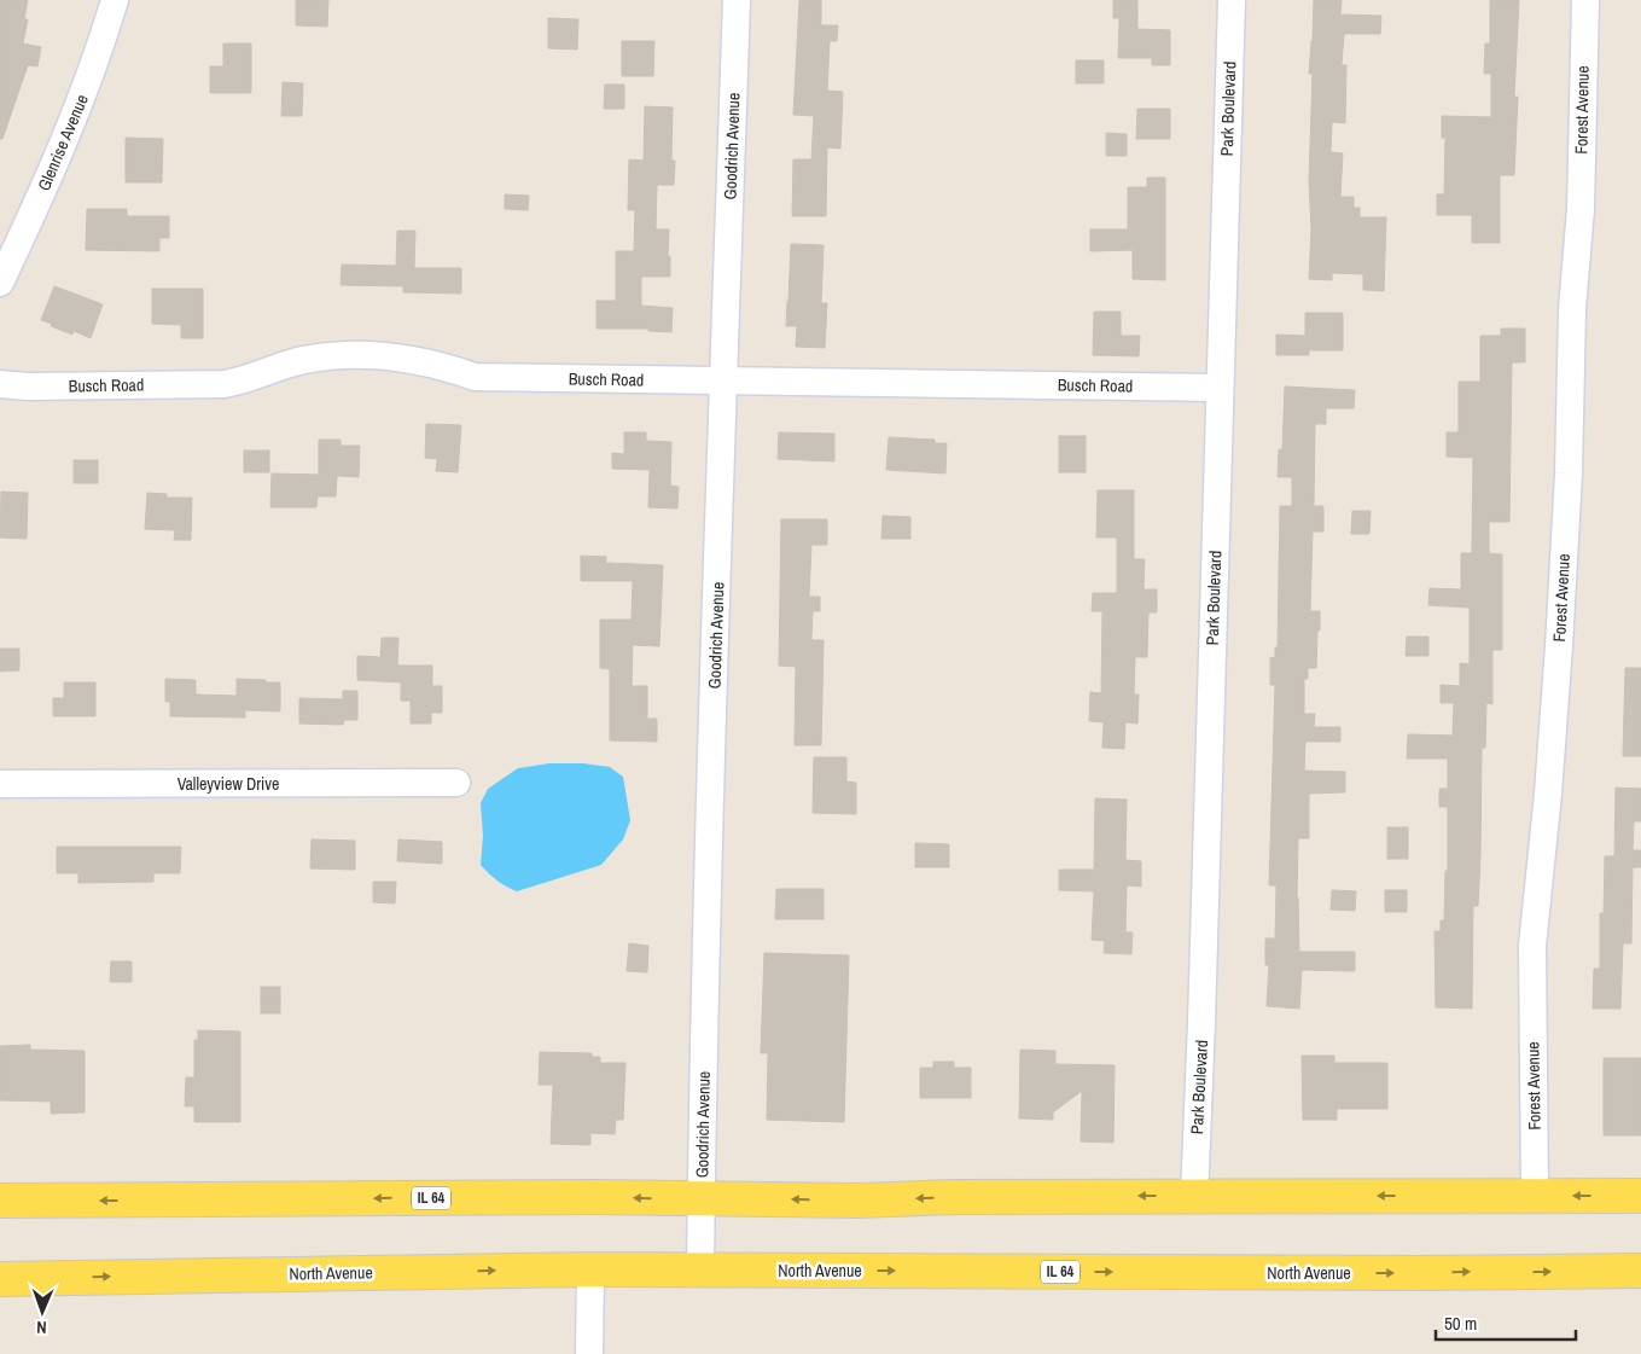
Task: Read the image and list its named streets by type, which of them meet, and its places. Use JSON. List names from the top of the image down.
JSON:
{
  "streets": {
    "main road": ["IL 64", "North Avenue"],
    "street": [
      "Park Boulevard",
      "Forest Avenue",
      "Glenrise Avenue",
      "Goodrich Avenue",
      "Busch Road",
      "Valleyview Drive"
    ]
  },
  "crossings": [
    ["Park Boulevard", "Busch Road"],
    ["Park Boulevard", "IL 64"],
    ["Forest Avenue", "IL 64"],
    ["Goodrich Avenue", "Busch Road"],
    ["Goodrich Avenue", "IL 64"],
    ["Goodrich Avenue", "North Avenue"]
  ],
  "scale_bar": "50 m",
  "north": "bottom"
}
